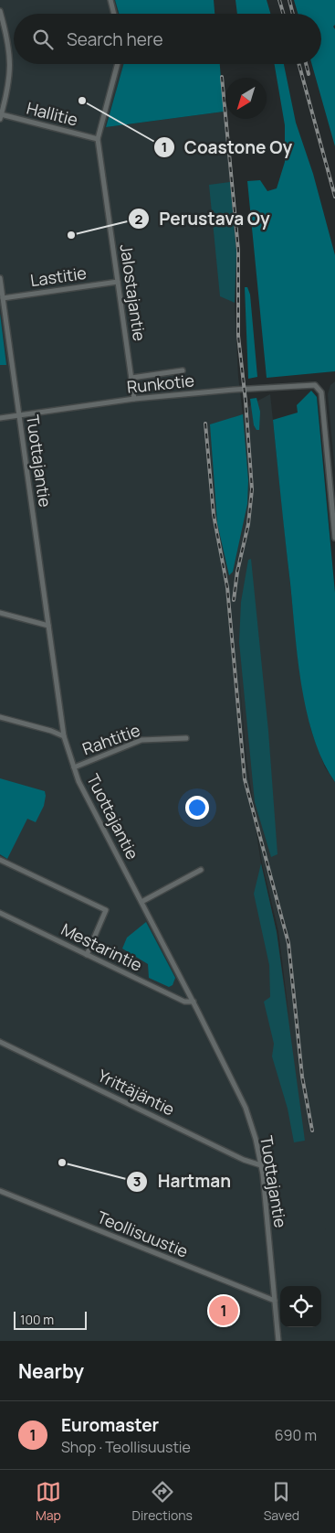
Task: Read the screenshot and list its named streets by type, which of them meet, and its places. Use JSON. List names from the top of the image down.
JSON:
{
  "streets": {
    "street": [
      "Hallitie",
      "Lastitie",
      "Jalostajantie",
      "Runkotie",
      "Tuottajantie",
      "Rahtitie",
      "Mestarintie",
      "Yrittäjäntie",
      "Teollisuustie"
    ]
  },
  "crossings": [
    ["Hallitie", "Jalostajantie"],
    ["Lastitie", "Jalostajantie"],
    ["Lastitie", "Tuottajantie"],
    ["Jalostajantie", "Runkotie"],
    ["Runkotie", "Tuottajantie"],
    ["Tuottajantie", "Rahtitie"],
    ["Tuottajantie", "Mestarintie"],
    ["Tuottajantie", "Yrittäjäntie"],
    ["Tuottajantie", "Teollisuustie"]
  ],
  "places": ["Coastone Oy", "Perustava Oy", "Hartman"],
  "scale_bar": "100 m",
  "north": "bottom left",
  "page": {
    "search": "Search here",
    "pins": "1",
    "scale": "100 m",
    "heading": "Nearby",
    "list": [
      {
        "mark": "1",
        "name": "Euromaster",
        "note": "Shop · Teollisuustie",
        "value": "690 m"
      }
    ],
    "nav": ["Map", "Directions", "Saved"]
  }
}
